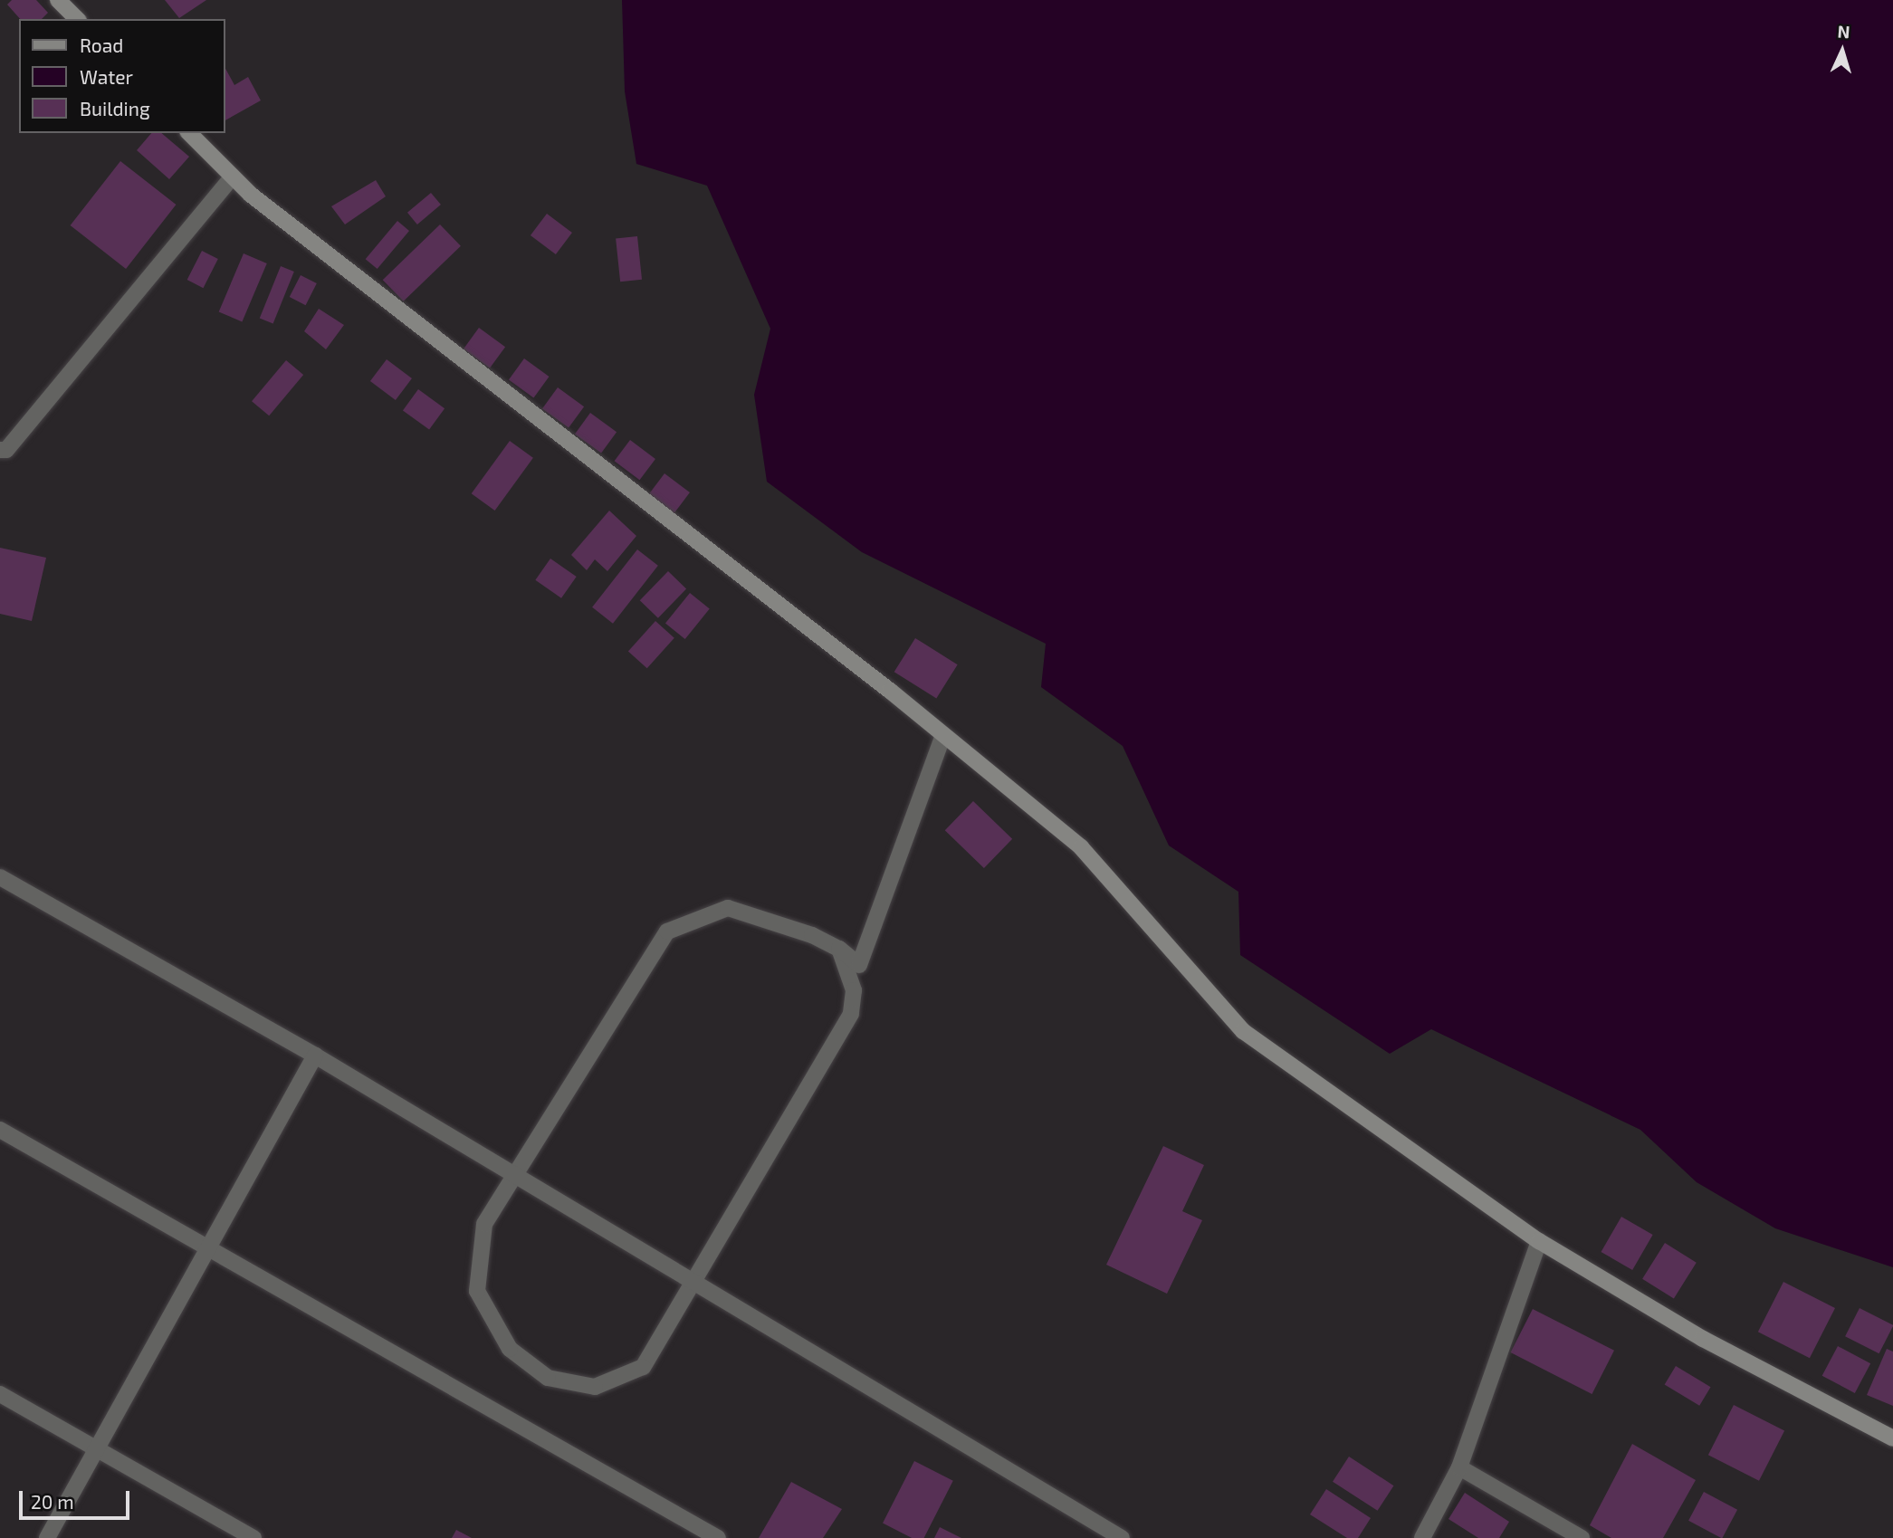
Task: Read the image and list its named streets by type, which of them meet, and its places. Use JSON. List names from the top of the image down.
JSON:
{
  "legend": ["Road", "Water", "Building"],
  "scale_bar": "20 m",
  "north": "top"
}
